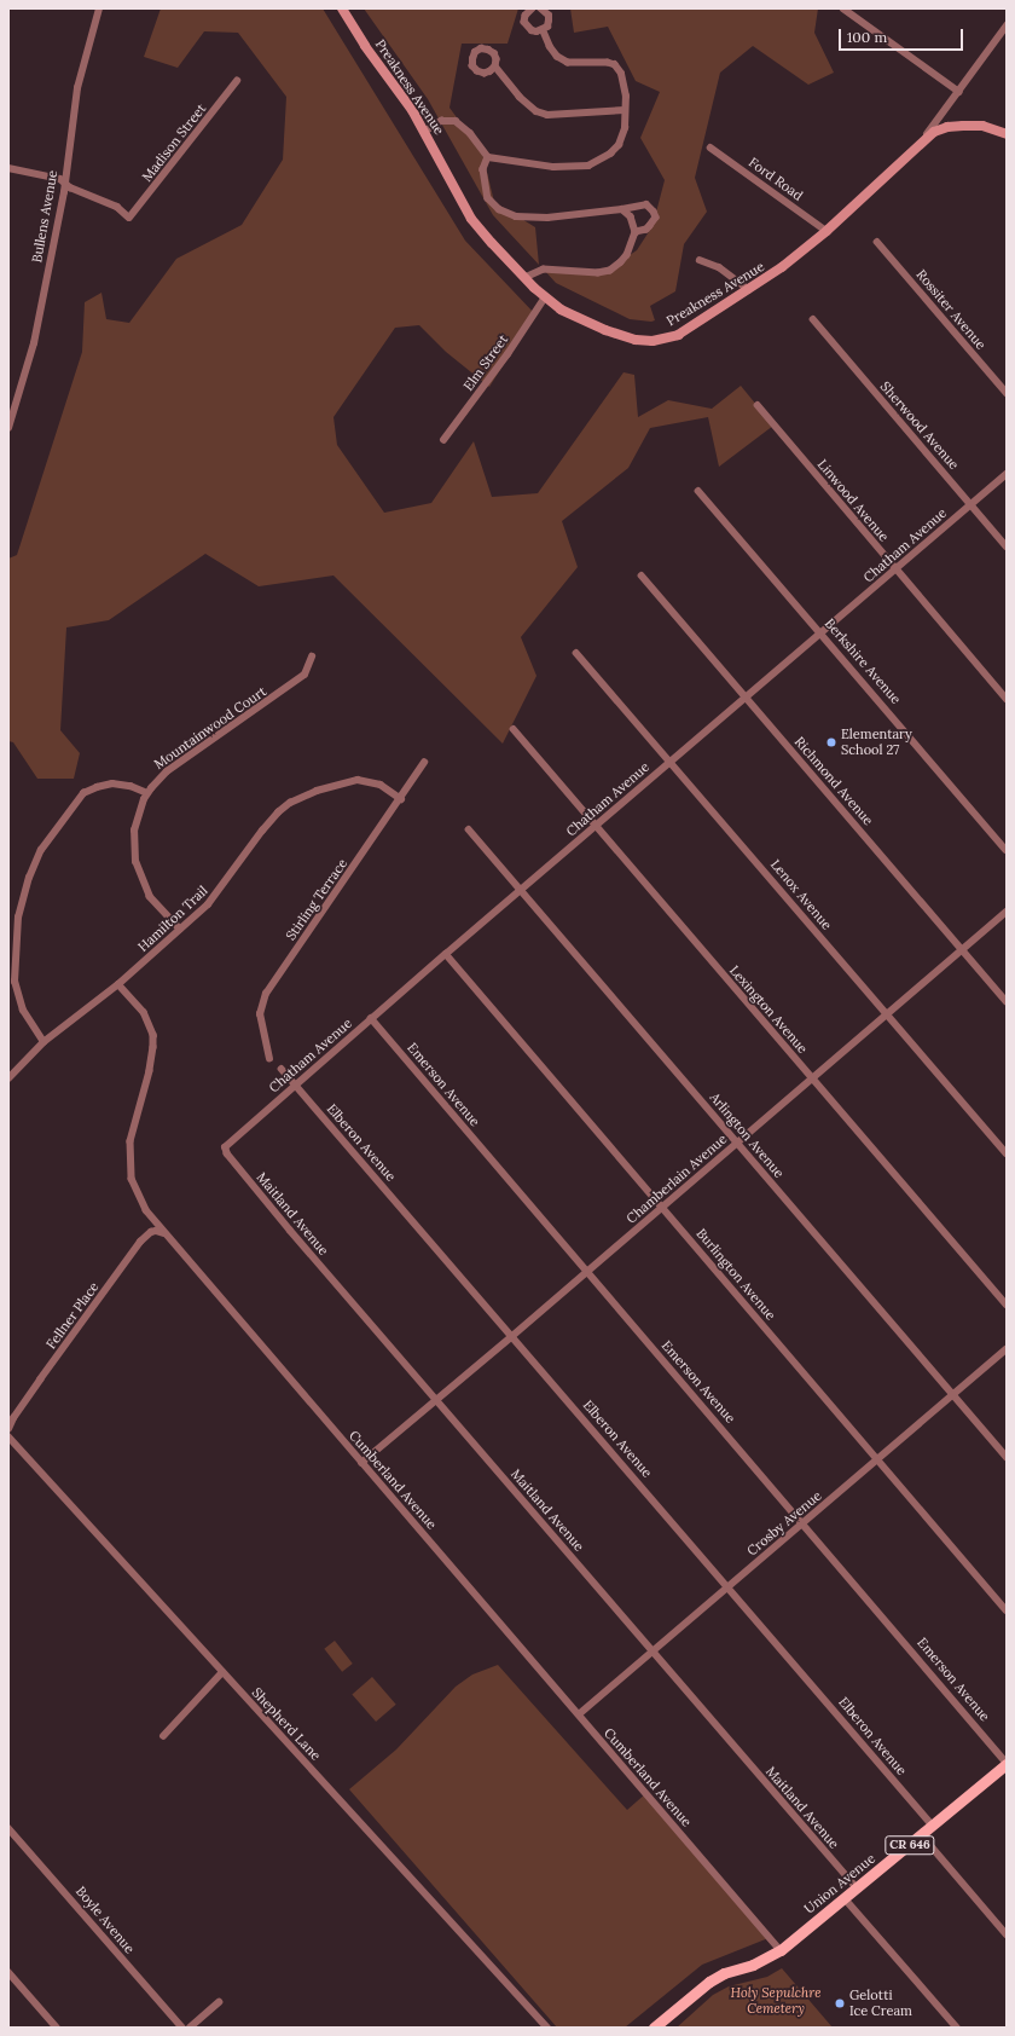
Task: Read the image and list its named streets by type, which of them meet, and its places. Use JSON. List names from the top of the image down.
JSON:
{
  "streets": {
    "main road": ["Preakness Avenue", "CR 646", "Union Avenue"],
    "street": [
      "Madison Street",
      "Ford Road",
      "Bullens Avenue",
      "Rossiter Avenue",
      "Elm Street",
      "Sherwood Avenue",
      "Linwood Avenue",
      "Chatham Avenue",
      "Berkshire Avenue",
      "Mountainwood Court",
      "Richmond Avenue",
      "Lenox Avenue",
      "Stirling Terrace",
      "Hamilton Trail",
      "Lexington Avenue",
      "Emerson Avenue",
      "Arlington Avenue",
      "Elberon Avenue",
      "Chamberlain Avenue",
      "Maitland Avenue",
      "Burlington Avenue",
      "Fellner Place",
      "Cumberland Avenue",
      "Crosby Avenue",
      "Shepherd Lane",
      "Boyle Avenue"
    ]
  },
  "crossings": [
    ["Preakness Avenue", "Ford Road"],
    ["Preakness Avenue", "Elm Street"],
    ["Madison Street", "Bullens Avenue"],
    ["Sherwood Avenue", "Chatham Avenue"],
    ["Linwood Avenue", "Chatham Avenue"],
    ["Chatham Avenue", "Berkshire Avenue"],
    ["Chatham Avenue", "Richmond Avenue"],
    ["Chatham Avenue", "Lenox Avenue"],
    ["Chatham Avenue", "Lexington Avenue"],
    ["Chatham Avenue", "Emerson Avenue"],
    ["Chatham Avenue", "Arlington Avenue"],
    ["Chatham Avenue", "Elberon Avenue"],
    ["Chatham Avenue", "Maitland Avenue"],
    ["Chatham Avenue", "Burlington Avenue"],
    ["Mountainwood Court", "Hamilton Trail"],
    ["Richmond Avenue", "Chamberlain Avenue"],
    ["Lenox Avenue", "Chamberlain Avenue"],
    ["Stirling Terrace", "Hamilton Trail"],
    ["Hamilton Trail", "Cumberland Avenue"],
    ["Lexington Avenue", "Chamberlain Avenue"],
    ["Emerson Avenue", "Chamberlain Avenue"],
    ["Emerson Avenue", "Crosby Avenue"],
    ["Emerson Avenue", "Union Avenue"],
    ["Arlington Avenue", "Chamberlain Avenue"],
    ["Arlington Avenue", "Crosby Avenue"],
    ["Elberon Avenue", "Chamberlain Avenue"],
    ["Elberon Avenue", "Crosby Avenue"],
    ["Elberon Avenue", "Union Avenue"],
    ["Chamberlain Avenue", "Maitland Avenue"],
    ["Chamberlain Avenue", "Burlington Avenue"],
    ["Chamberlain Avenue", "Cumberland Avenue"],
    ["Maitland Avenue", "Crosby Avenue"],
    ["Maitland Avenue", "Union Avenue"],
    ["Burlington Avenue", "Crosby Avenue"],
    ["Fellner Place", "Cumberland Avenue"],
    ["Cumberland Avenue", "Crosby Avenue"],
    ["Cumberland Avenue", "CR 646"],
    ["Cumberland Avenue", "Union Avenue"],
    ["CR 646", "Union Avenue"]
  ],
  "parks": ["Holy Sepulchre Cemetery"],
  "places": ["Elementary School 27", "Gelotti Ice Cream"],
  "scale_bar": "100 m"
}
